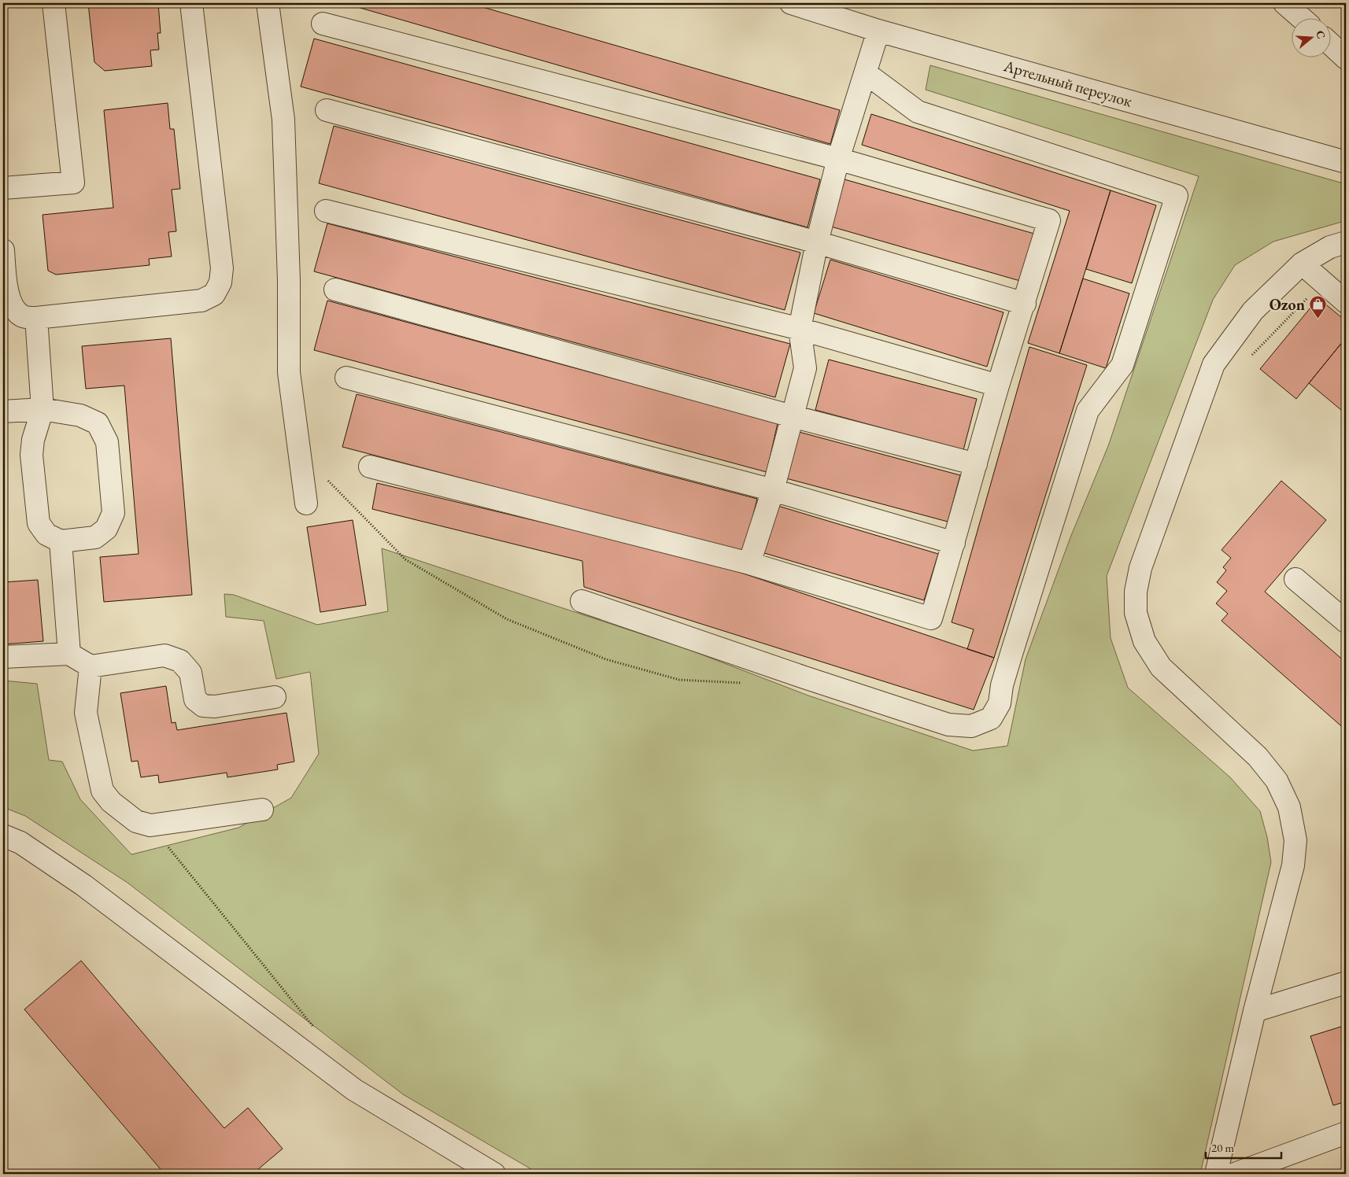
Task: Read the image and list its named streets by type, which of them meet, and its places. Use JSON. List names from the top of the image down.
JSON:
{
  "streets": {
    "street": ["Артельный переулок"]
  },
  "places": {
    "shop": ["Ozon"]
  },
  "scale_bar": "20 m",
  "north": "right"
}
